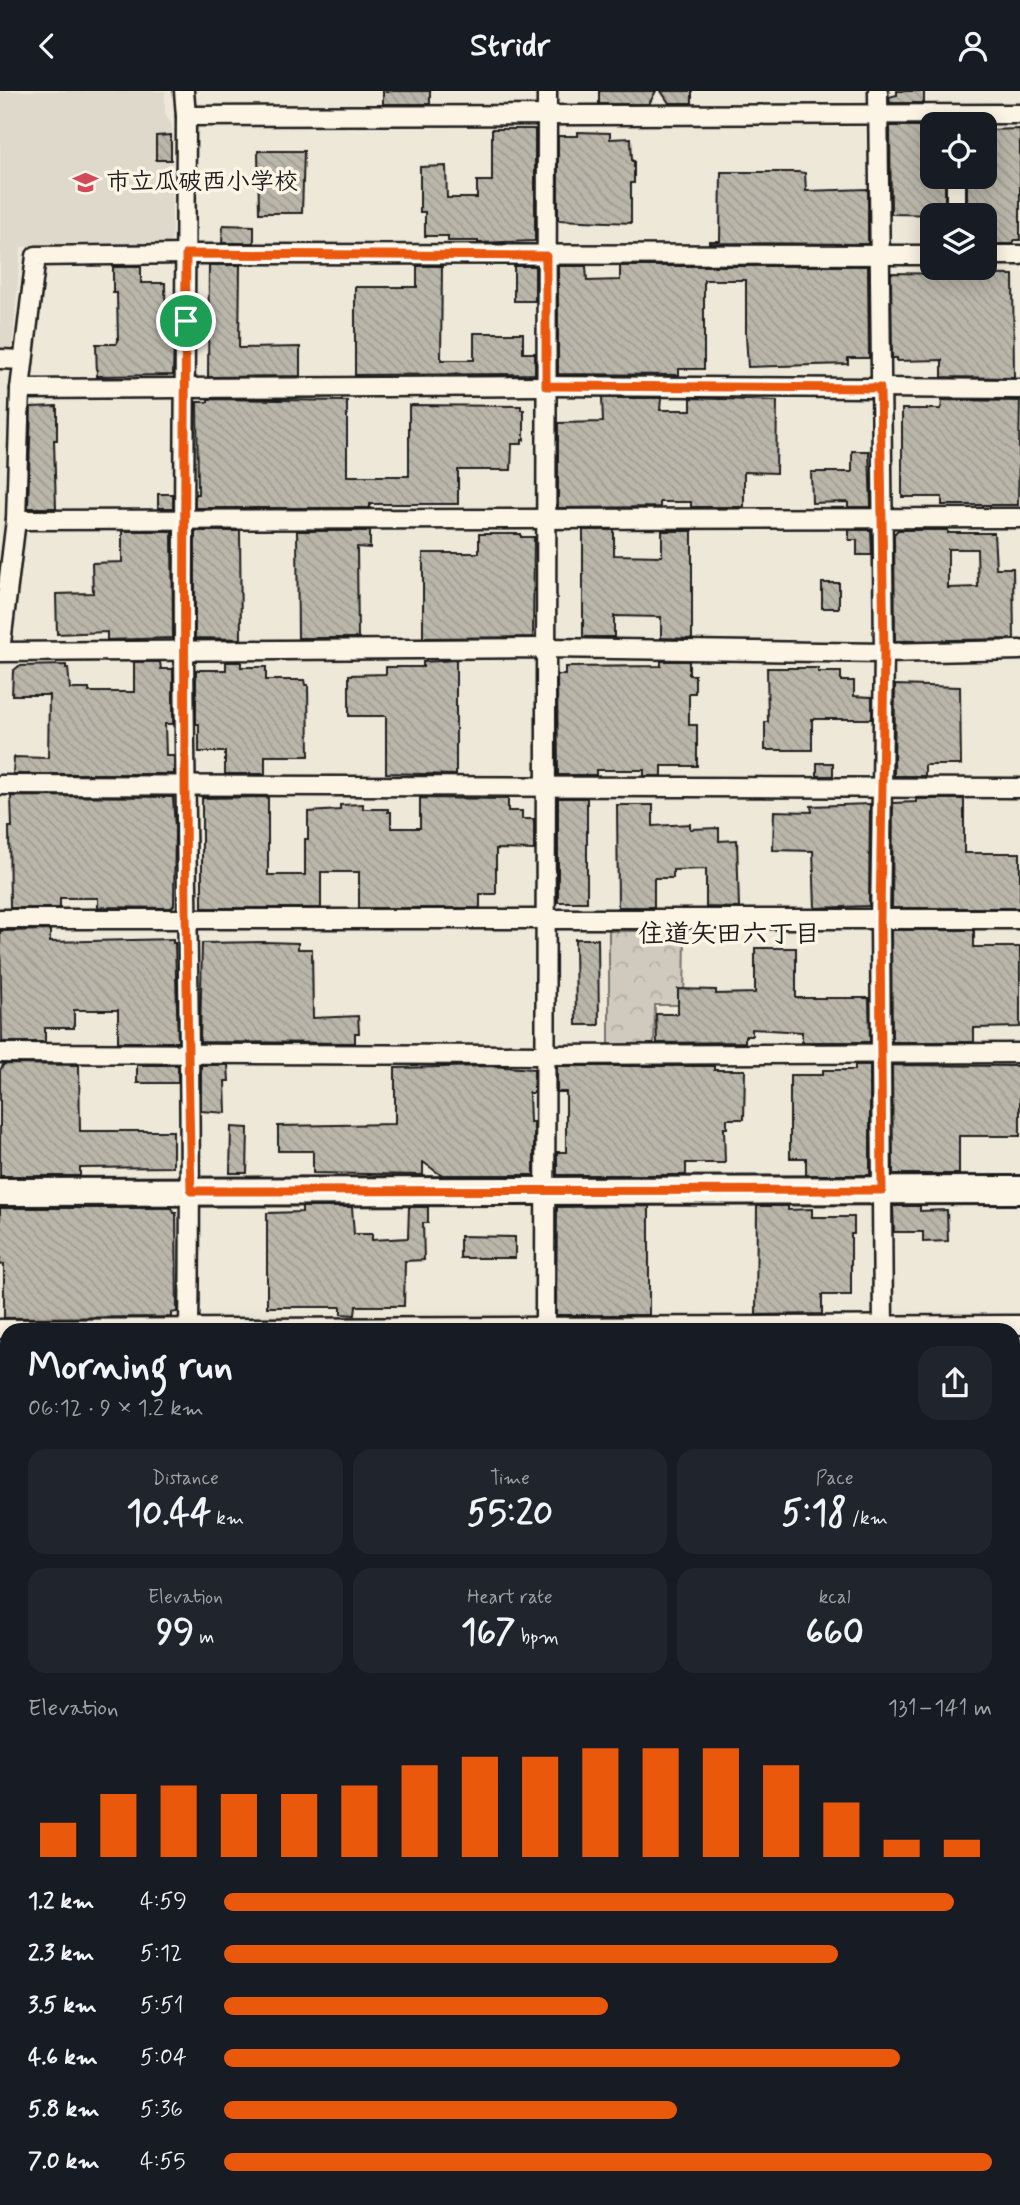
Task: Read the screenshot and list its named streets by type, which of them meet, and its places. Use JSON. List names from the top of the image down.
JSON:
{
  "districts": ["住道矢田六丁目"],
  "places": {
    "school or university": ["市立瓜破西小学校"]
  },
  "page": {
    "header": "Stridr",
    "heading": ["Morning run", "06:12 · 9 × 1.2 km"],
    "stats": [
      ["Distance", "10.44 km"],
      ["Time", "55:20"],
      ["Pace", "5:18 /km"],
      ["Elevation", "99 m"],
      ["Heart rate", "167 bpm"],
      ["kcal", "660"]
    ],
    "chart": ["Elevation", "131–141 m"],
    "list": [
      {
        "name": "1.2 km",
        "note": "4:59"
      },
      {
        "name": "2.3 km",
        "note": "5:12"
      },
      {
        "name": "3.5 km",
        "note": "5:51"
      },
      {
        "name": "4.6 km",
        "note": "5:04"
      },
      {
        "name": "5.8 km",
        "note": "5:36"
      },
      {
        "name": "7.0 km",
        "note": "4:55"
      }
    ]
  }
}
